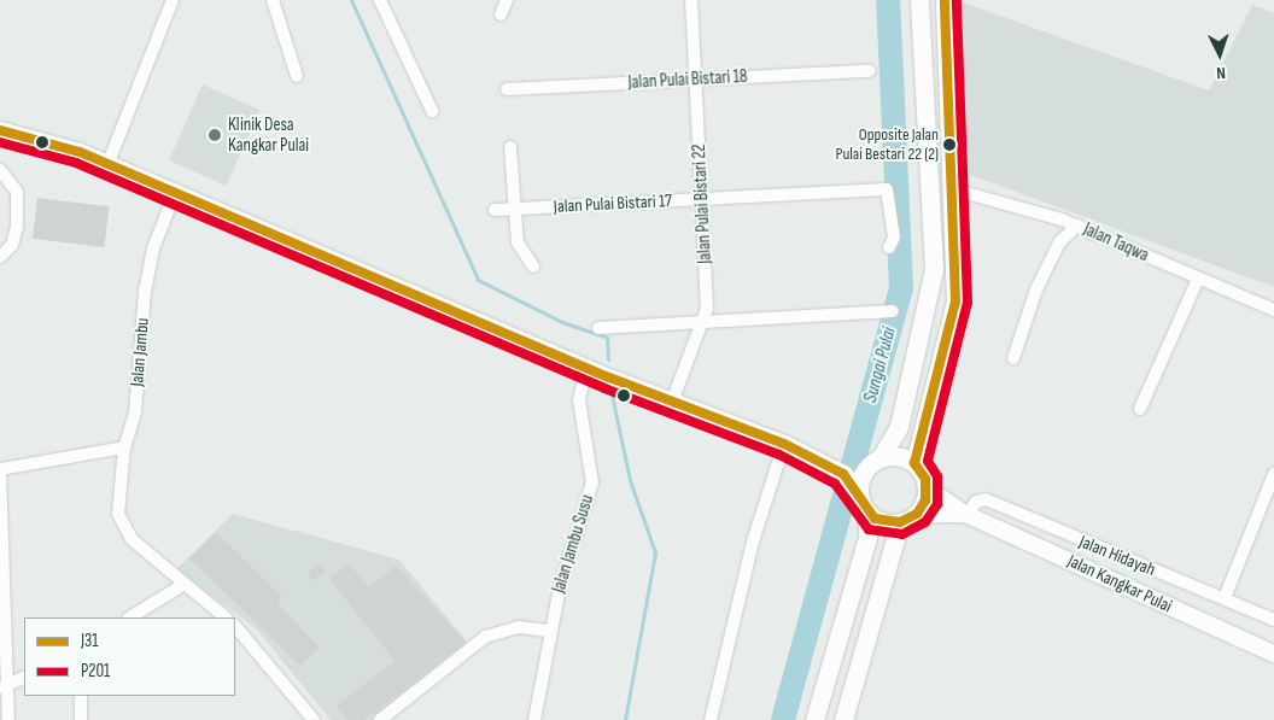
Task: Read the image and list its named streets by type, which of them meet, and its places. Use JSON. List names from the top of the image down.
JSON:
{
  "streets": {
    "street": [
      "Jalan Pulai Bistari 18",
      "Jalan Pulai Bistari 17",
      "Jalan Pulai Bistari 22",
      "Jalan Taqwa",
      "Jalan Jambu",
      "Jalan Jambu Susu",
      "Jalan Hidayah",
      "Jalan Kangkar Pulai"
    ]
  },
  "crossings": [
    ["Jalan Pulai Bistari 18", "Jalan Pulai Bistari 22"],
    ["Jalan Pulai Bistari 17", "Jalan Pulai Bistari 22"],
    ["Jalan Hidayah", "Jalan Kangkar Pulai"]
  ],
  "water": ["Sungai Pulai"],
  "places": ["Klinik Desa Kangkar Pulai", "Opposite Jalan Pulai Bestari 22 (2)"],
  "lines": ["transit line J31", "transit line P201"],
  "legend": ["J31", "P201"],
  "north": "bottom"
}
